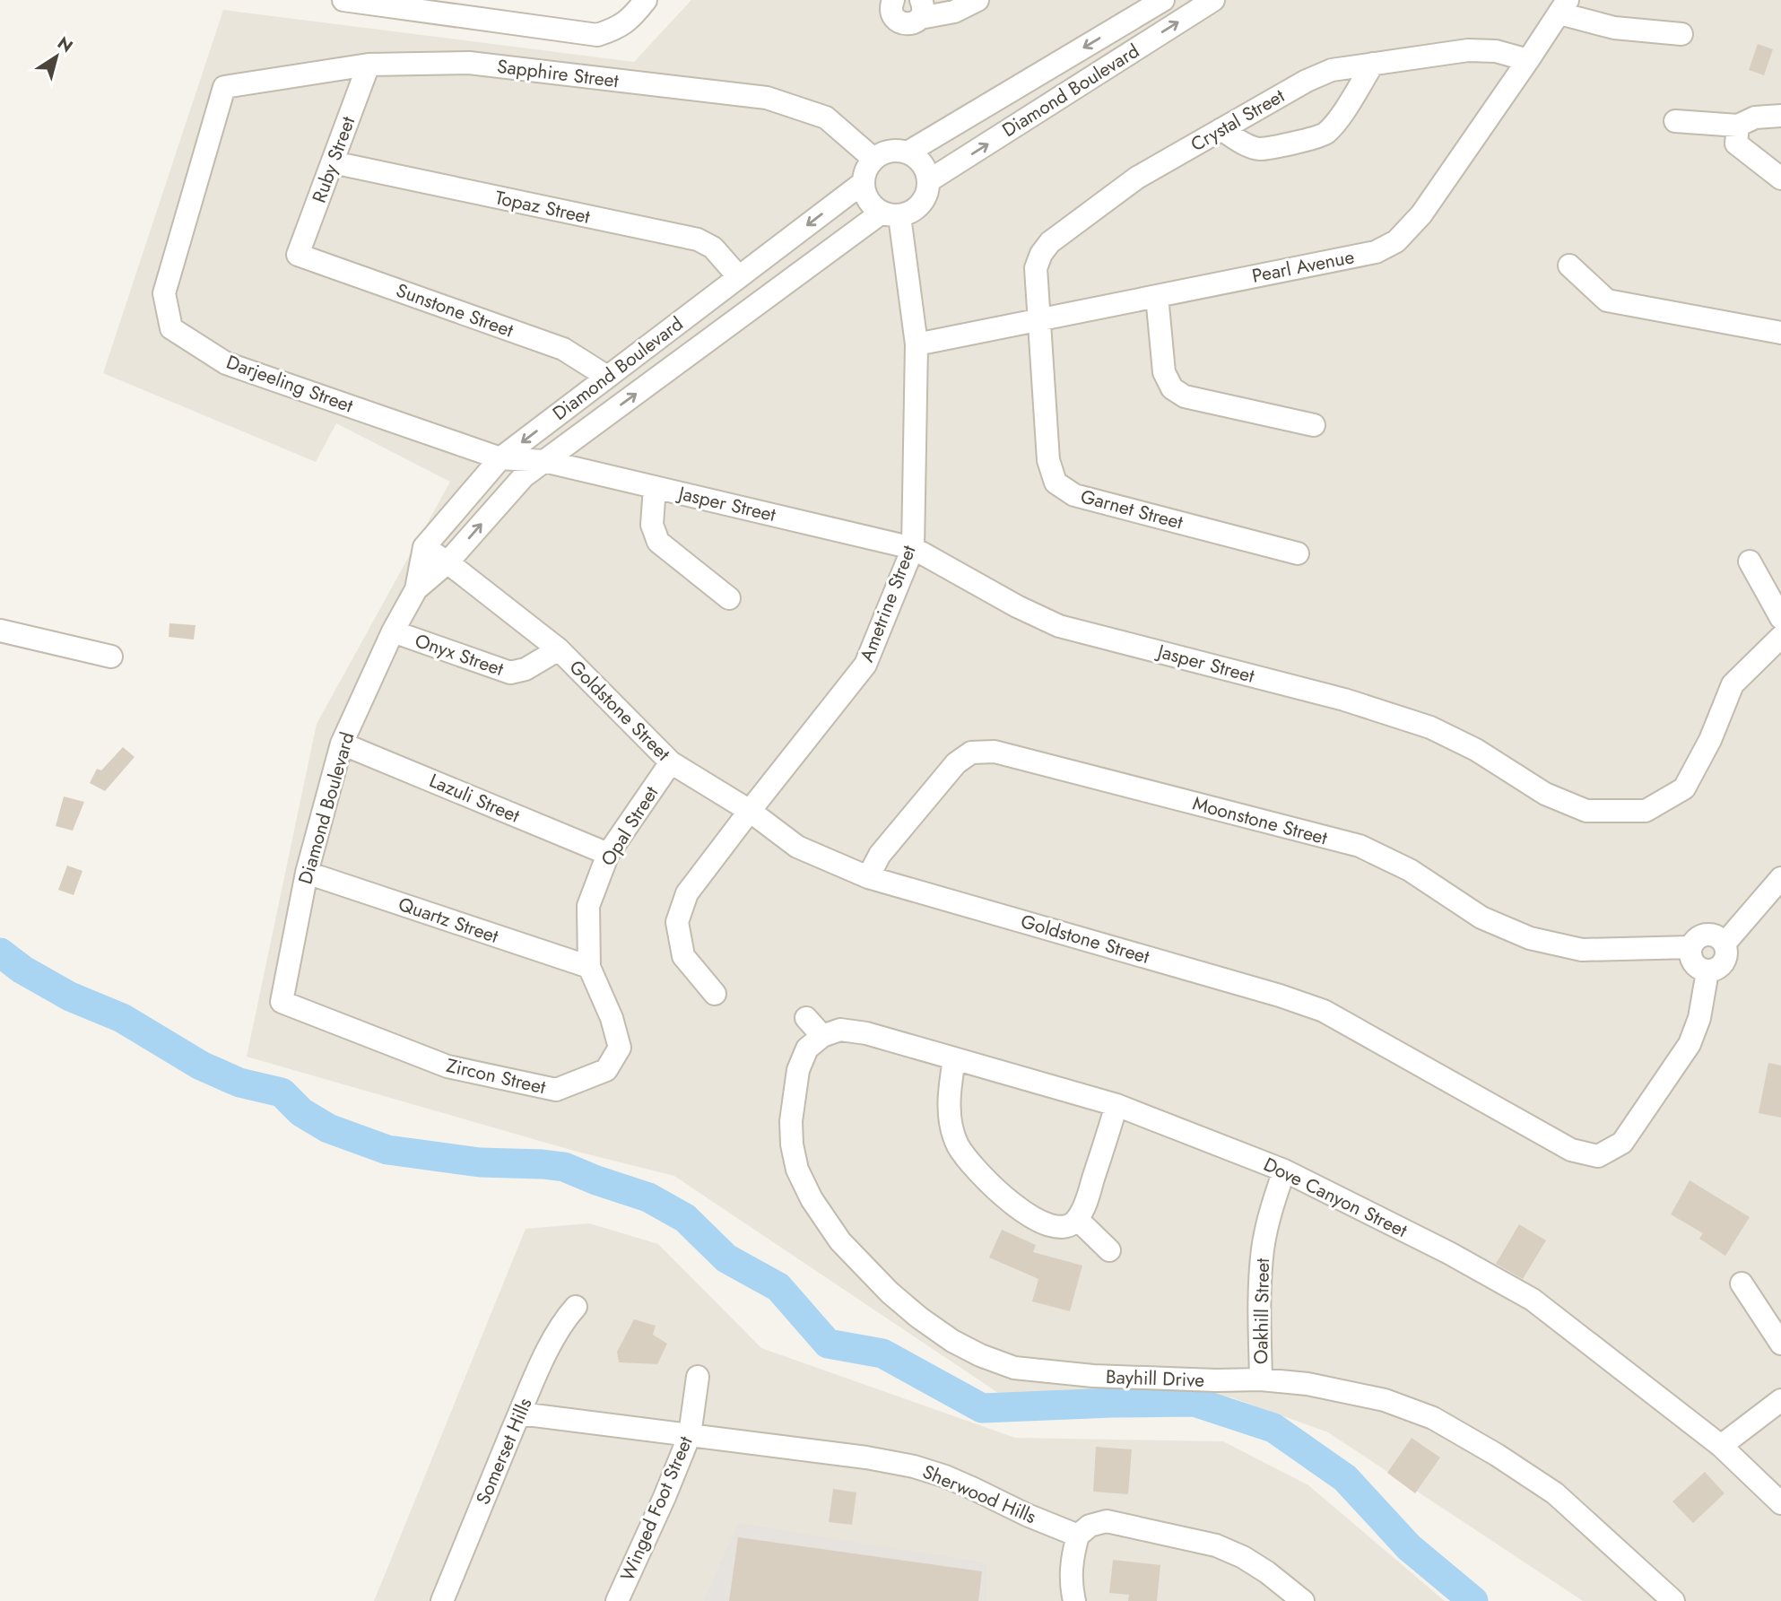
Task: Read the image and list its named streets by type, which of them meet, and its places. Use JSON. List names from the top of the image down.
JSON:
{
  "streets": {
    "street": [
      "Sapphire Street",
      "Diamond Boulevard",
      "Crystal Street",
      "Ruby Street",
      "Topaz Street",
      "Pearl Avenue",
      "Sunstone Street",
      "Darjeeling Street",
      "Jasper Street",
      "Garnet Street",
      "Ametrine Street",
      "Onyx Street",
      "Goldstone Street",
      "Lazuli Street",
      "Moonstone Street",
      "Opal Street",
      "Quartz Street",
      "Zircon Street",
      "Dove Canyon Street",
      "Oakhill Street",
      "Bayhill Drive",
      "Somerset Hills",
      "Sherwood Hills",
      "Winged Foot Street"
    ]
  },
  "crossings": [
    ["Sapphire Street", "Diamond Boulevard"],
    ["Sapphire Street", "Ruby Street"],
    ["Sapphire Street", "Darjeeling Street"],
    ["Sapphire Street", "Ametrine Street"],
    ["Diamond Boulevard", "Topaz Street"],
    ["Diamond Boulevard", "Sunstone Street"],
    ["Diamond Boulevard", "Darjeeling Street"],
    ["Diamond Boulevard", "Jasper Street"],
    ["Diamond Boulevard", "Ametrine Street"],
    ["Diamond Boulevard", "Onyx Street"],
    ["Diamond Boulevard", "Goldstone Street"],
    ["Diamond Boulevard", "Lazuli Street"],
    ["Diamond Boulevard", "Quartz Street"],
    ["Diamond Boulevard", "Zircon Street"],
    ["Crystal Street", "Pearl Avenue"],
    ["Crystal Street", "Garnet Street"],
    ["Ruby Street", "Topaz Street"],
    ["Ruby Street", "Sunstone Street"],
    ["Pearl Avenue", "Garnet Street"],
    ["Pearl Avenue", "Ametrine Street"],
    ["Darjeeling Street", "Jasper Street"],
    ["Jasper Street", "Ametrine Street"],
    ["Ametrine Street", "Goldstone Street"],
    ["Onyx Street", "Goldstone Street"],
    ["Goldstone Street", "Moonstone Street"],
    ["Goldstone Street", "Opal Street"],
    ["Lazuli Street", "Opal Street"],
    ["Opal Street", "Quartz Street"],
    ["Opal Street", "Zircon Street"],
    ["Quartz Street", "Zircon Street"],
    ["Dove Canyon Street", "Oakhill Street"],
    ["Dove Canyon Street", "Bayhill Drive"],
    ["Oakhill Street", "Bayhill Drive"],
    ["Somerset Hills", "Sherwood Hills"],
    ["Sherwood Hills", "Winged Foot Street"]
  ],
  "north": "top right"
}
